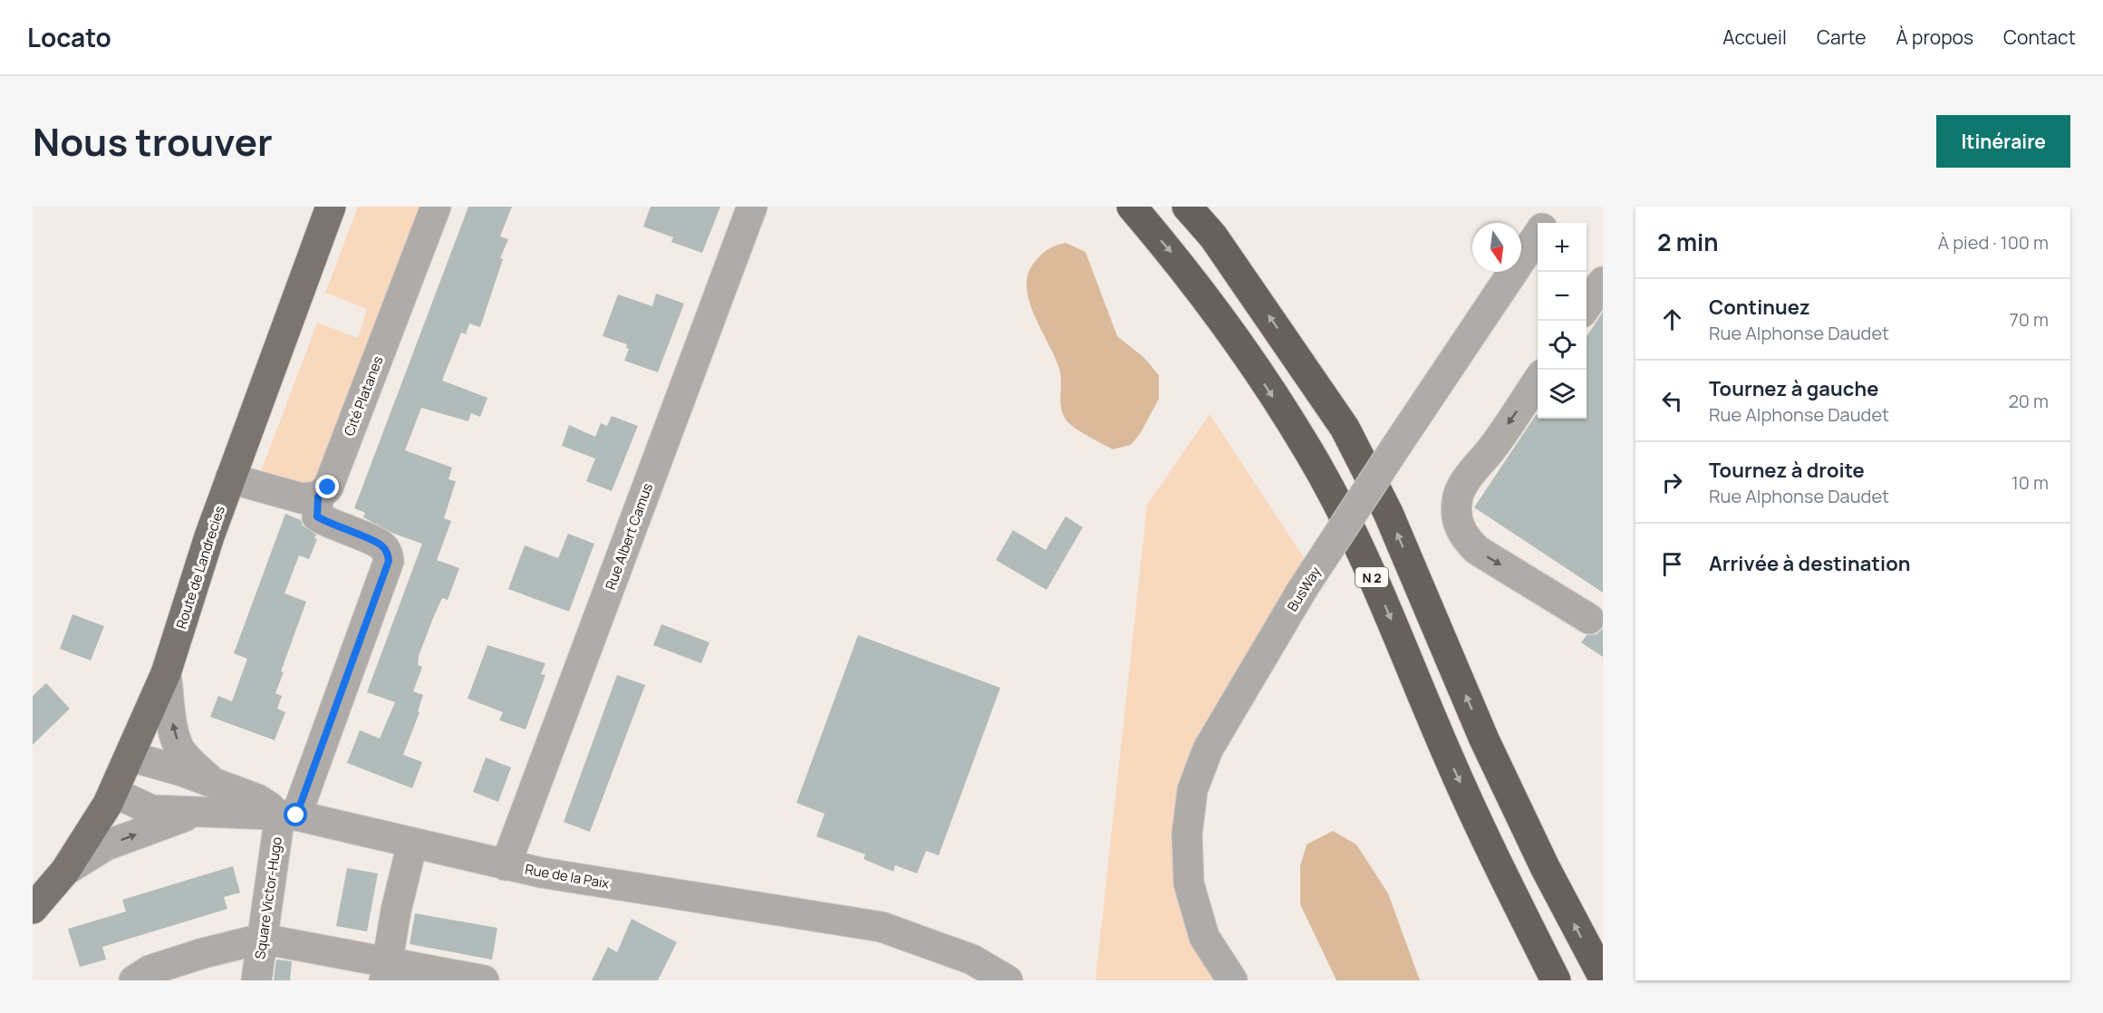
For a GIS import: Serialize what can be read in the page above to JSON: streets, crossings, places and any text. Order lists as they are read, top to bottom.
{
  "streets": {
    "highway": ["N 2"],
    "main road": ["Route de Landrecies"],
    "street": [
      "Cité Platanes",
      "Rue Albert Camus",
      "BusWay",
      "Rue de la Paix",
      "Square Victor-Hugo"
    ]
  },
  "crossings": [
    ["Cité Platanes", "Square Victor-Hugo"],
    ["Rue Albert Camus", "Rue de la Paix"],
    ["Route de Landrecies", "Rue de la Paix"],
    ["Rue de la Paix", "Square Victor-Hugo"]
  ],
  "north": "bottom",
  "page": {
    "header": "Locato",
    "nav": [
      "Accueil",
      "Carte",
      "À propos",
      "Contact"
    ],
    "title": "Nous trouver",
    "buttons": "Itinéraire",
    "heading": ["2 min", "À pied · 100 m"],
    "map_buttons": ["+", "−"],
    "list": [
      ["Continuez", "Rue Alphonse Daudet", "70 m"],
      ["Tournez à gauche", "Rue Alphonse Daudet", "20 m"],
      ["Tournez à droite", "Rue Alphonse Daudet", "10 m"],
      "Arrivée à destination"
    ]
  }
}
